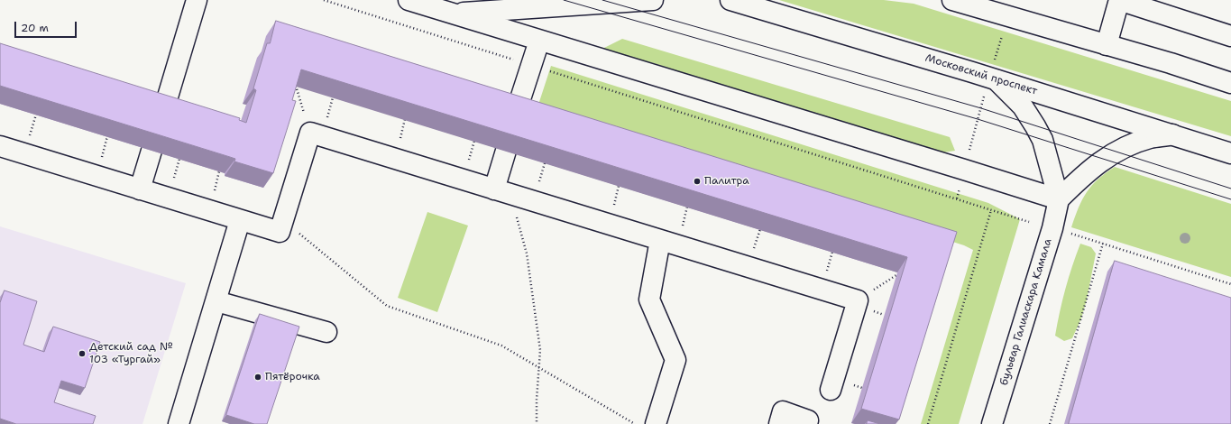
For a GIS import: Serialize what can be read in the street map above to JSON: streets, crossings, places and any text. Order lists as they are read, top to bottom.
{
  "streets": {
    "street": ["Московский проспект", "бульвар Галиаскара Камала"]
  },
  "crossings": [
    ["Московский проспект", "бульвар Галиаскара Камала"]
  ],
  "places": ["Палитра", "Детский сад № 103 «Тургай»", "Пятёрочка"],
  "scale_bar": "20 m"
}
